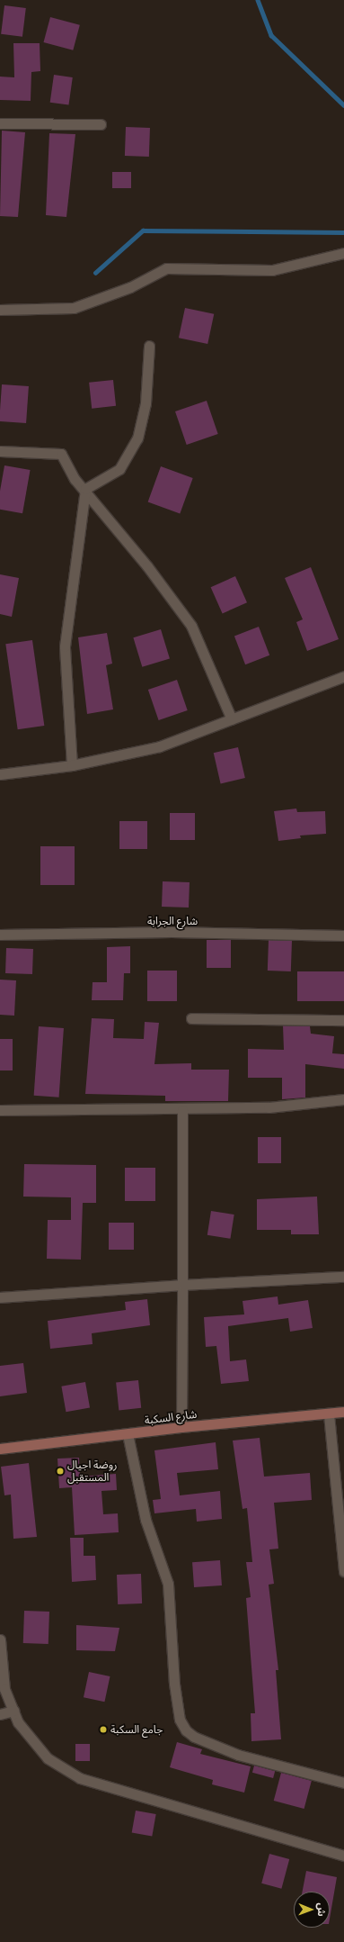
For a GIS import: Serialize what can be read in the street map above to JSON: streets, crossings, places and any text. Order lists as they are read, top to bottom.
{
  "streets": {
    "main road": ["شارع السكبة"],
    "street": ["شارع الجرابة"]
  },
  "places": ["روضة اجيال المستقبل", "جامع السكبة"],
  "north": "right"
}
